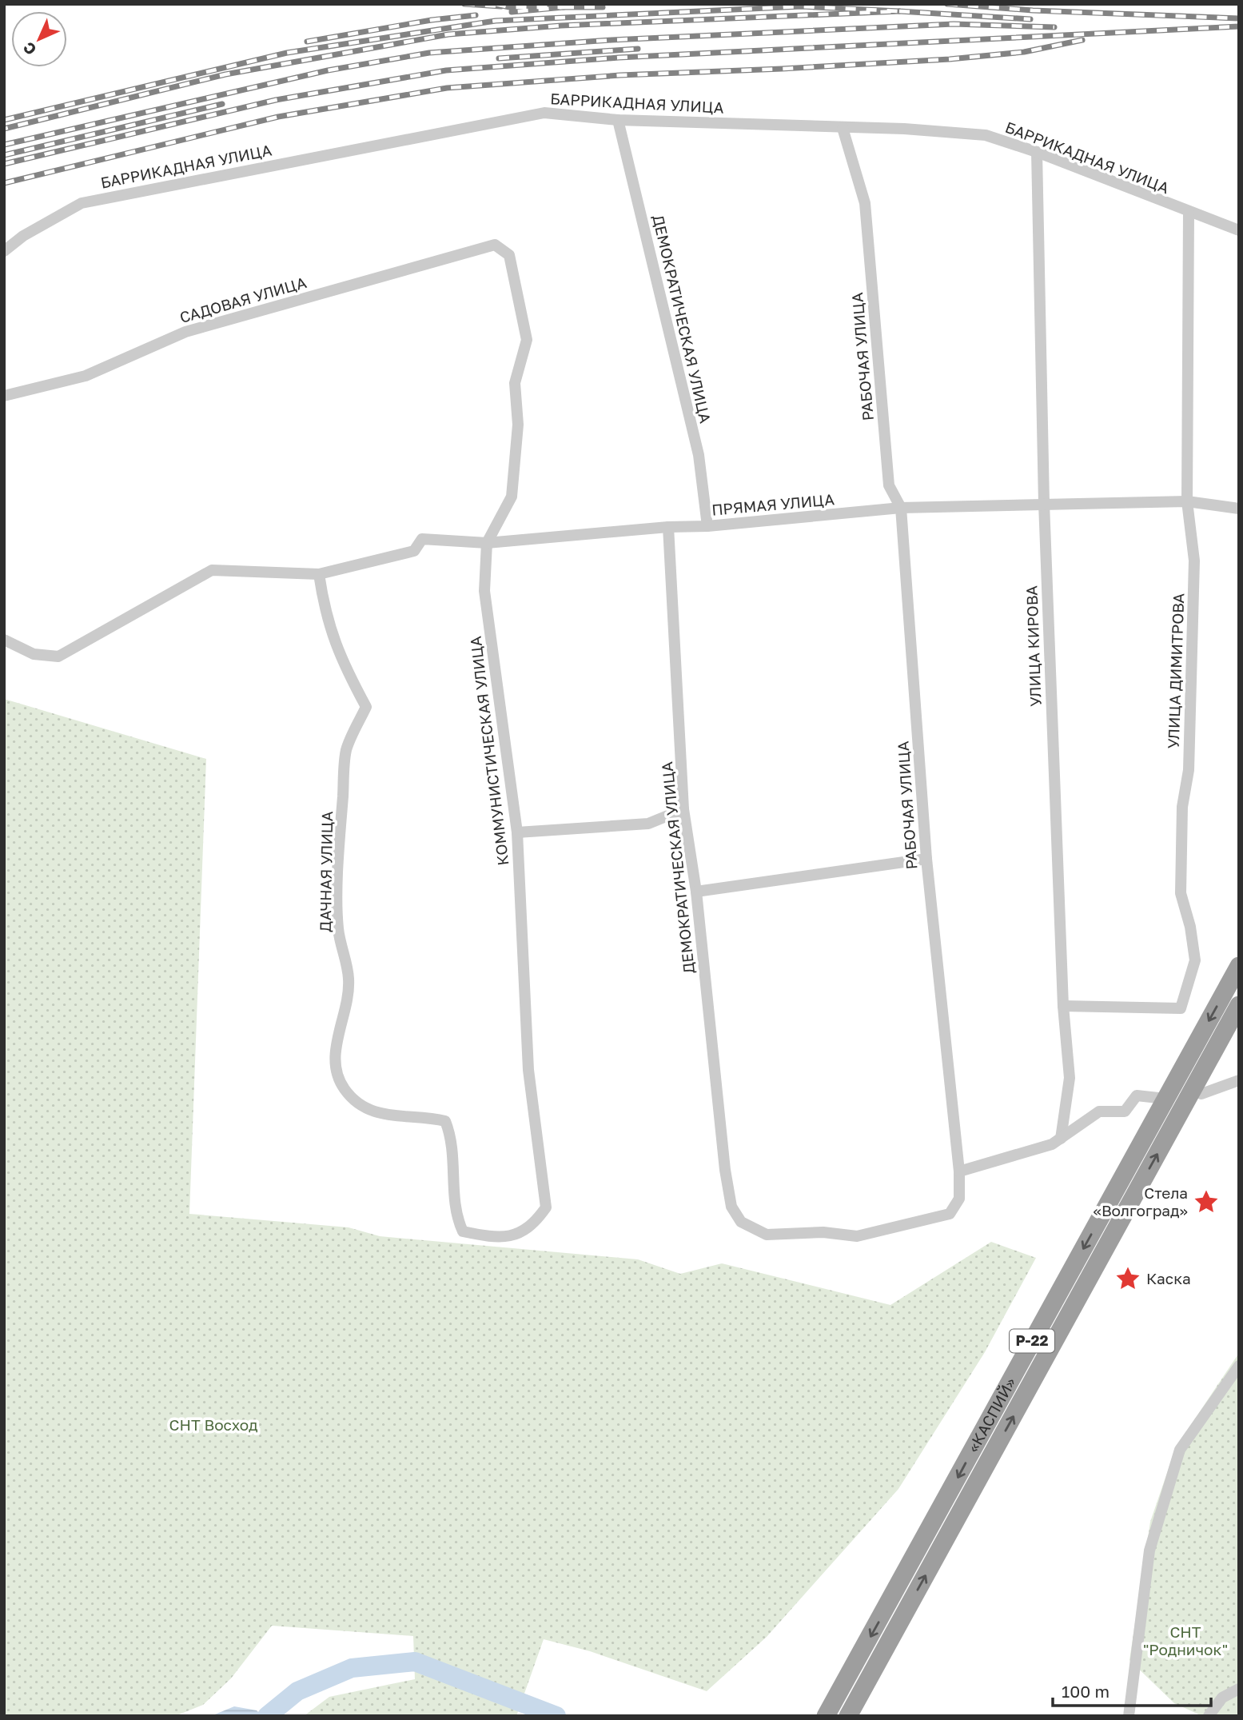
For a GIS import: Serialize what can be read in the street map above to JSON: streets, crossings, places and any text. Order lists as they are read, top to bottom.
{
  "streets": {
    "highway": ["Р-22", "«КАСПИЙ»"],
    "street": [
      "БАРРИКАДНАЯ УЛИЦА",
      "САДОВАЯ УЛИЦА",
      "ДЕМОКРАТИЧЕСКАЯ УЛИЦА",
      "РАБОЧАЯ УЛИЦА",
      "ПРЯМАЯ УЛИЦА",
      "УЛИЦА КИРОВА",
      "УЛИЦА ДИМИТРОВА",
      "КОММУНИСТИЧЕСКАЯ УЛИЦА",
      "ДАЧНАЯ УЛИЦА"
    ]
  },
  "crossings": [
    ["БАРРИКАДНАЯ УЛИЦА", "ДЕМОКРАТИЧЕСКАЯ УЛИЦА"],
    ["БАРРИКАДНАЯ УЛИЦА", "РАБОЧАЯ УЛИЦА"],
    ["БАРРИКАДНАЯ УЛИЦА", "УЛИЦА КИРОВА"],
    ["БАРРИКАДНАЯ УЛИЦА", "УЛИЦА ДИМИТРОВА"],
    ["САДОВАЯ УЛИЦА", "КОММУНИСТИЧЕСКАЯ УЛИЦА"],
    ["ДЕМОКРАТИЧЕСКАЯ УЛИЦА", "РАБОЧАЯ УЛИЦА"],
    ["ДЕМОКРАТИЧЕСКАЯ УЛИЦА", "ПРЯМАЯ УЛИЦА"],
    ["РАБОЧАЯ УЛИЦА", "ПРЯМАЯ УЛИЦА"],
    ["ПРЯМАЯ УЛИЦА", "УЛИЦА КИРОВА"],
    ["ПРЯМАЯ УЛИЦА", "УЛИЦА ДИМИТРОВА"],
    ["ПРЯМАЯ УЛИЦА", "КОММУНИСТИЧЕСКАЯ УЛИЦА"],
    ["ПРЯМАЯ УЛИЦА", "ДАЧНАЯ УЛИЦА"],
    ["УЛИЦА КИРОВА", "УЛИЦА ДИМИТРОВА"],
    ["КОММУНИСТИЧЕСКАЯ УЛИЦА", "ДАЧНАЯ УЛИЦА"]
  ],
  "parks": ["СНТ Восход", "СНТ \"Родничок\""],
  "places": {
    "place": ["Стела «Волгоград»", "Каска"]
  },
  "scale_bar": "100 m",
  "north": "bottom left"
}
